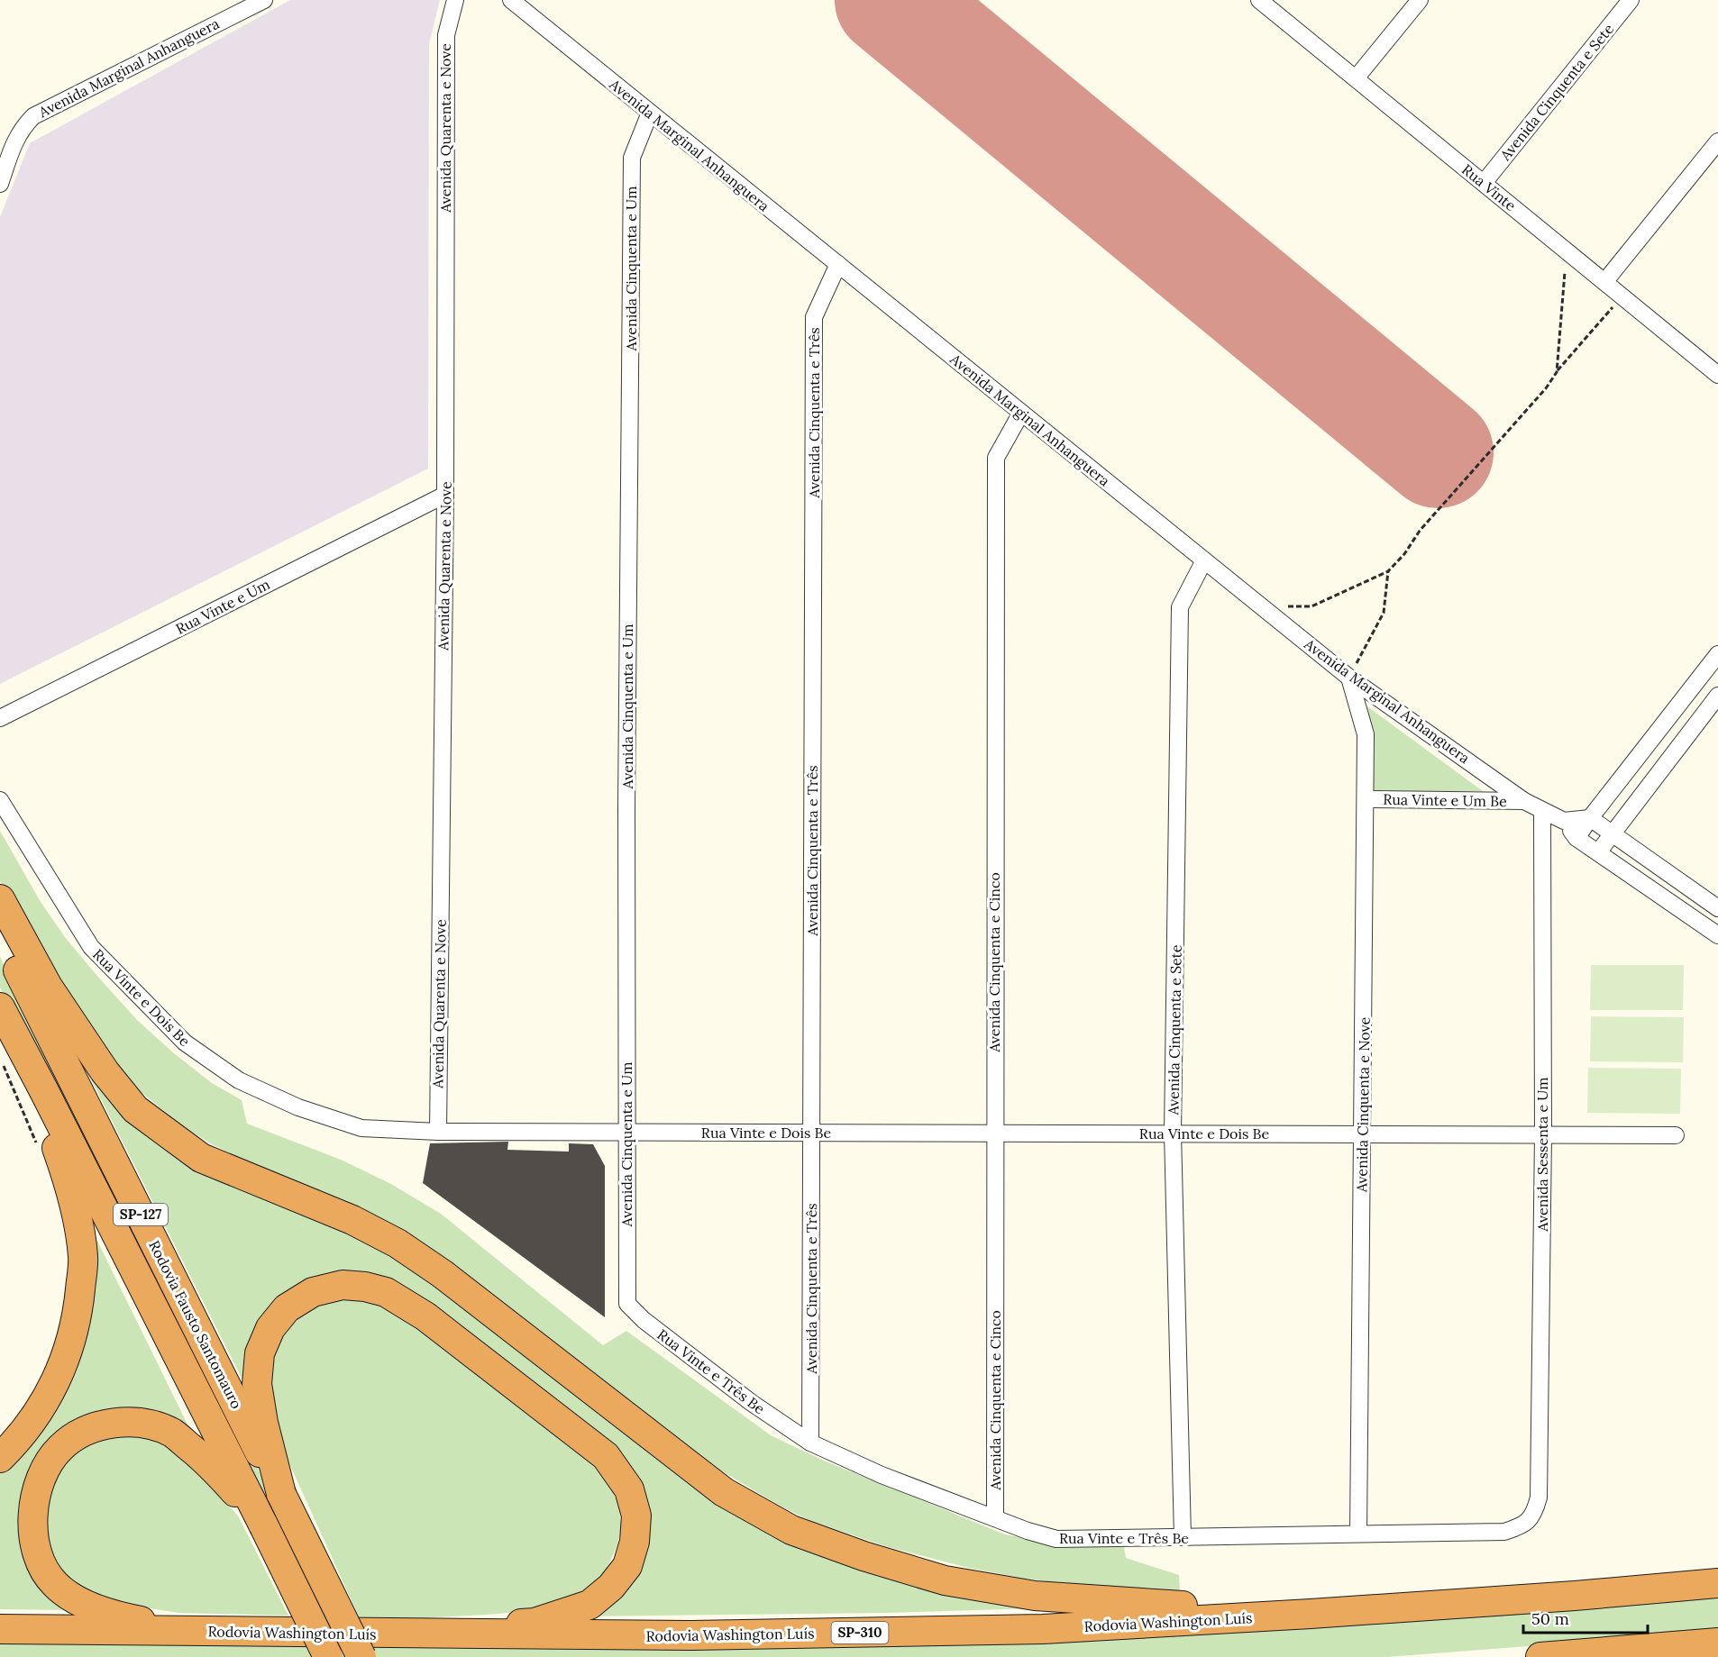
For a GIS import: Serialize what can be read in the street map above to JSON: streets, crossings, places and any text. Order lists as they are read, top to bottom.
{
  "streets": {
    "highway": [
      "SP-127",
      "Rodovia Fausto Santomauro",
      "Rodovia Washington Luís",
      "SP-310"
    ],
    "street": [
      "Avenida Marginal Anhanguera",
      "Avenida Cinquenta e Sete",
      "Avenida Quarenta e Nove",
      "Rua Vinte",
      "Avenida Cinquenta e Um",
      "Avenida Cinquenta e Três",
      "Rua Vinte e Um",
      "Rua Vinte e Um Be",
      "Avenida Cinquenta e Cinco",
      "Rua Vinte e Dois Be",
      "Avenida Cinquenta e Nove",
      "Avenida Sessenta e Um",
      "Rua Vinte e Três Be"
    ]
  },
  "crossings": [
    ["Avenida Marginal Anhanguera", "Avenida Cinquenta e Sete"],
    ["Avenida Marginal Anhanguera", "Avenida Cinquenta e Um"],
    ["Avenida Marginal Anhanguera", "Avenida Cinquenta e Três"],
    ["Avenida Marginal Anhanguera", "Rua Vinte e Um Be"],
    ["Avenida Marginal Anhanguera", "Avenida Cinquenta e Cinco"],
    ["Avenida Marginal Anhanguera", "Avenida Cinquenta e Nove"],
    ["Avenida Marginal Anhanguera", "Avenida Sessenta e Um"],
    ["Avenida Cinquenta e Sete", "Rua Vinte"],
    ["Avenida Cinquenta e Sete", "Rua Vinte e Dois Be"],
    ["Avenida Cinquenta e Sete", "Rua Vinte e Três Be"],
    ["Avenida Quarenta e Nove", "Rua Vinte e Um"],
    ["Avenida Quarenta e Nove", "Rua Vinte e Dois Be"],
    ["Avenida Cinquenta e Um", "Rua Vinte e Dois Be"],
    ["Avenida Cinquenta e Um", "Rua Vinte e Três Be"],
    ["Avenida Cinquenta e Três", "Rua Vinte e Dois Be"],
    ["Avenida Cinquenta e Três", "Rua Vinte e Três Be"],
    ["Rua Vinte e Um Be", "Avenida Cinquenta e Nove"],
    ["Avenida Cinquenta e Cinco", "Rua Vinte e Dois Be"],
    ["Avenida Cinquenta e Cinco", "Rua Vinte e Três Be"],
    ["Rua Vinte e Dois Be", "Avenida Cinquenta e Nove"],
    ["Rua Vinte e Dois Be", "Avenida Sessenta e Um"],
    ["Avenida Cinquenta e Nove", "Rua Vinte e Três Be"],
    ["Avenida Sessenta e Um", "Rua Vinte e Três Be"]
  ],
  "scale_bar": "50 m"
}
